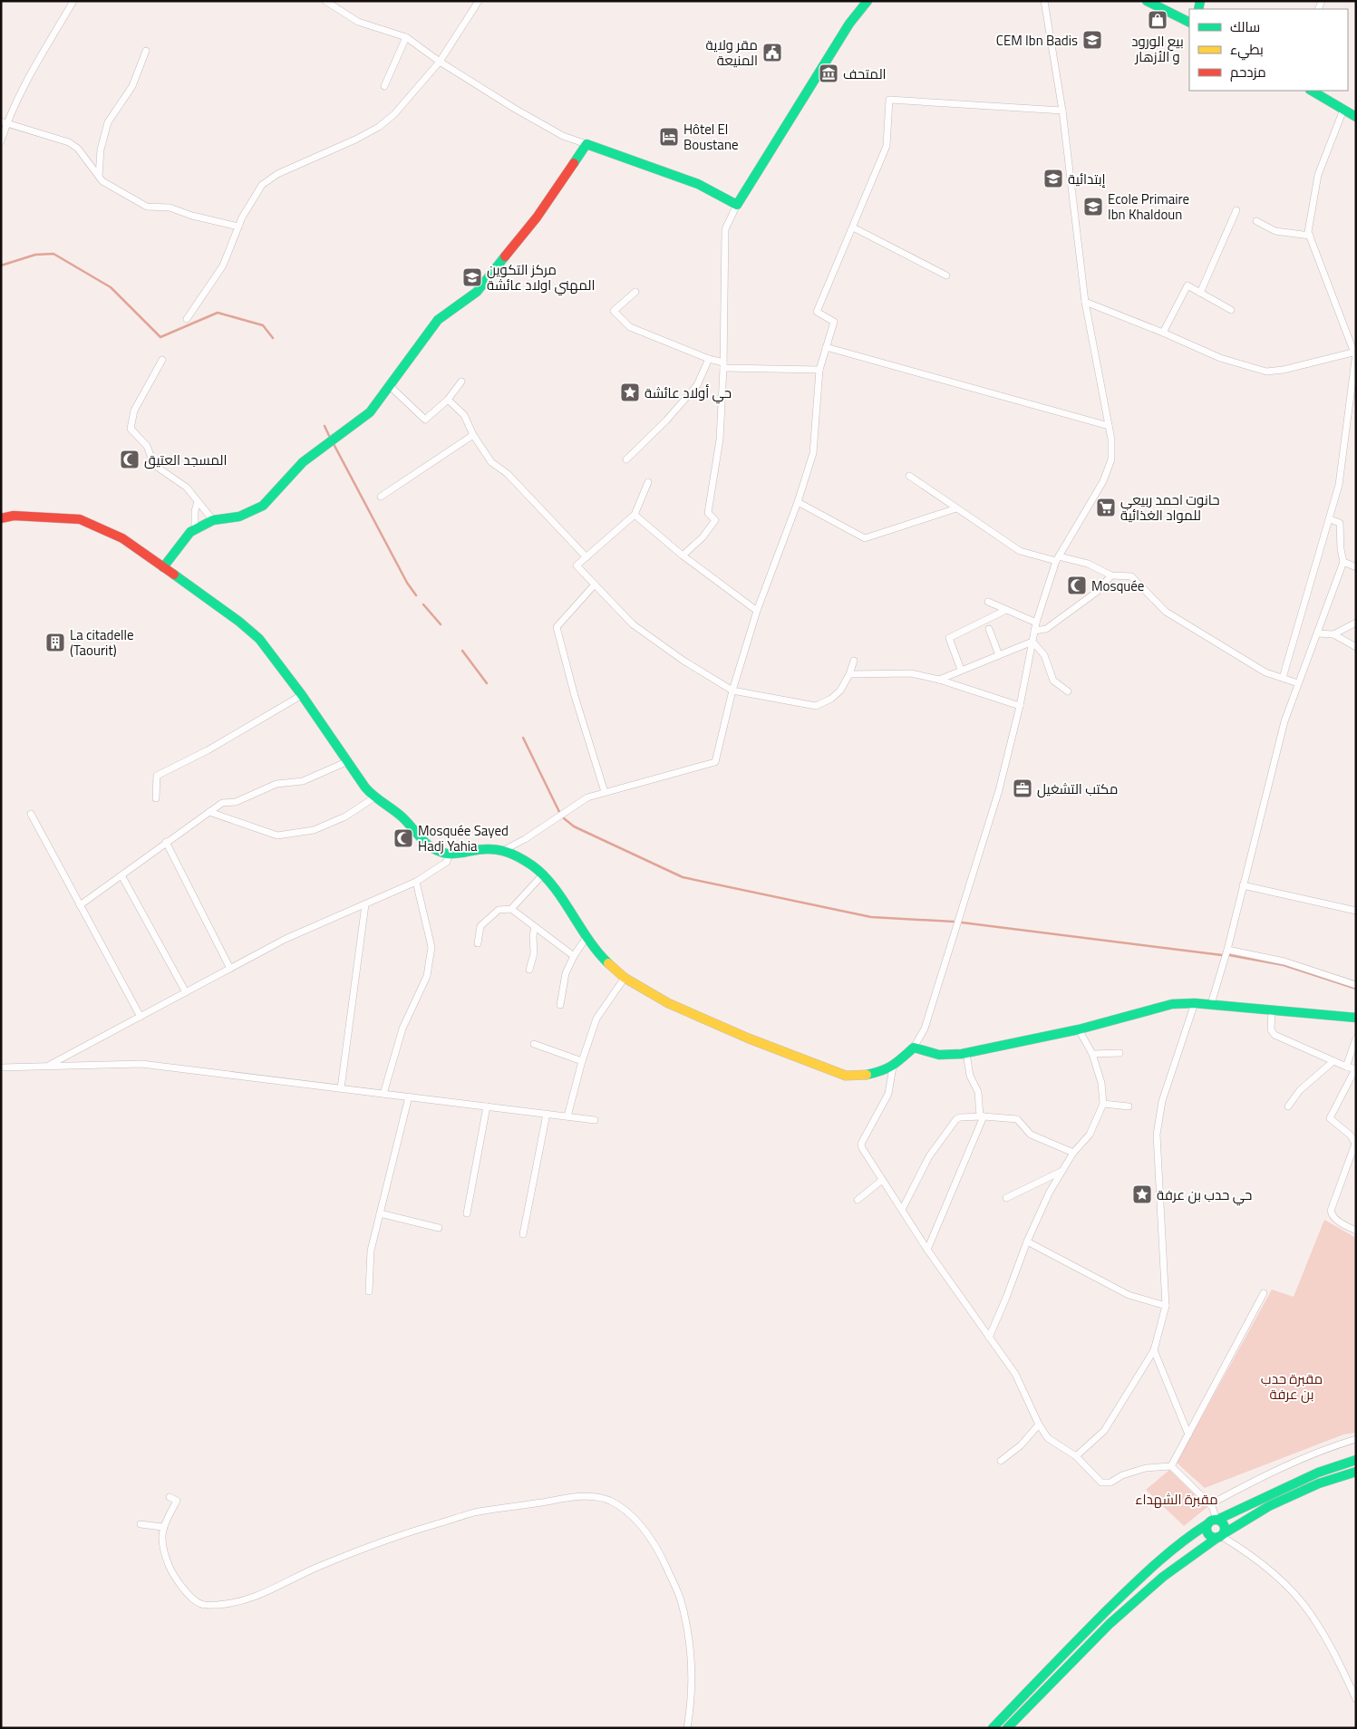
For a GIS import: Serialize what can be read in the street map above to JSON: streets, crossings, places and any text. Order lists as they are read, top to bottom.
{
  "parks": ["مقبرة حدب بن عرفة", "مقبرة الشهداء"],
  "places": {
    "shop": ["بيع الورود و الأزهار"],
    "school or university": [
      "CEM Ibn Badis",
      "إبتدائية",
      "Ecole Primaire Ibn Khaldoun",
      "مركز التكوين المهني اولاد عائشة"
    ],
    "public building": ["مقر ولاية المنيعة"],
    "museum": ["المتحف"],
    "hotel": ["Hôtel El Boustane"],
    "place": ["حي أولاد عائشة", "حي حدب بن عرفة"],
    "mosque": ["المسجد العتيق", "Mosquée", "Mosquée Sayed Hadj Yahia"],
    "supermarket": ["حانوت احمد ربيعي للمواد الغذائية"],
    "building": ["La citadelle (Taourit)"],
    "office": ["مكتب التشغيل"]
  },
  "legend": ["سالك", "بطيء", "مزدحم"]
}
